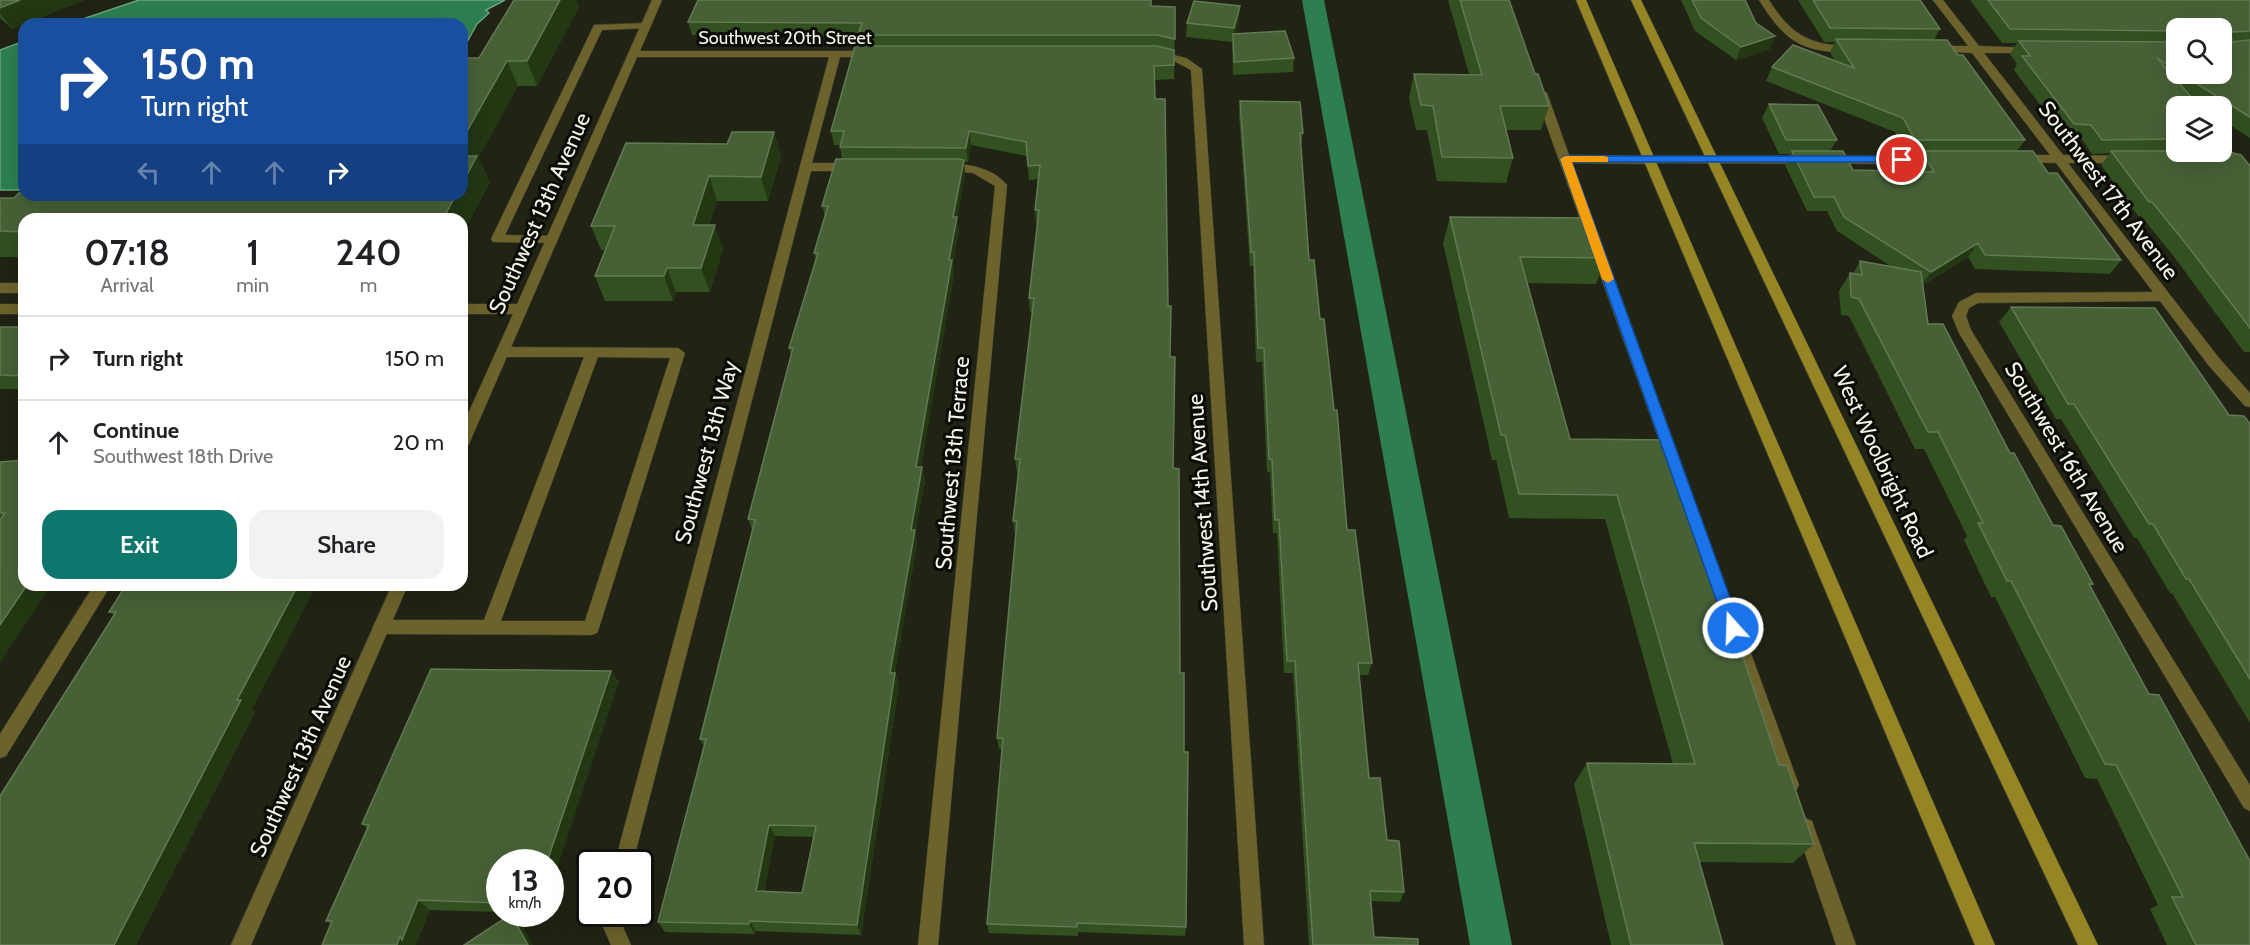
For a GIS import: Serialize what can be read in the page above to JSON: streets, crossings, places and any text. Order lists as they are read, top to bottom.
{
  "streets": {
    "main road": ["West Woolbright Road"],
    "street": [
      "Southwest 20th Street",
      "Southwest 17th Avenue",
      "Southwest 13th Avenue",
      "Southwest 13th Way",
      "Southwest 16th Avenue",
      "Southwest 13th Terrace",
      "Southwest 14th Avenue"
    ]
  },
  "crossings": [
    ["Southwest 20th Street", "Southwest 13th Avenue"],
    ["Southwest 20th Street", "Southwest 13th Way"],
    ["Southwest 17th Avenue", "Southwest 16th Avenue"]
  ],
  "page": {
    "turn": ["150 m", "Turn right"],
    "eta": [
      "07:18",
      "Arrival",
      "1",
      "min",
      "240",
      "m"
    ],
    "list": [
      {
        "name": "Turn right",
        "value": "150 m"
      },
      {
        "name": "Continue",
        "note": "Southwest 18th Drive",
        "value": "20 m"
      }
    ],
    "buttons": ["Exit", "Share"],
    "speed": "13 km/h",
    "limit": "20"
  }
}
